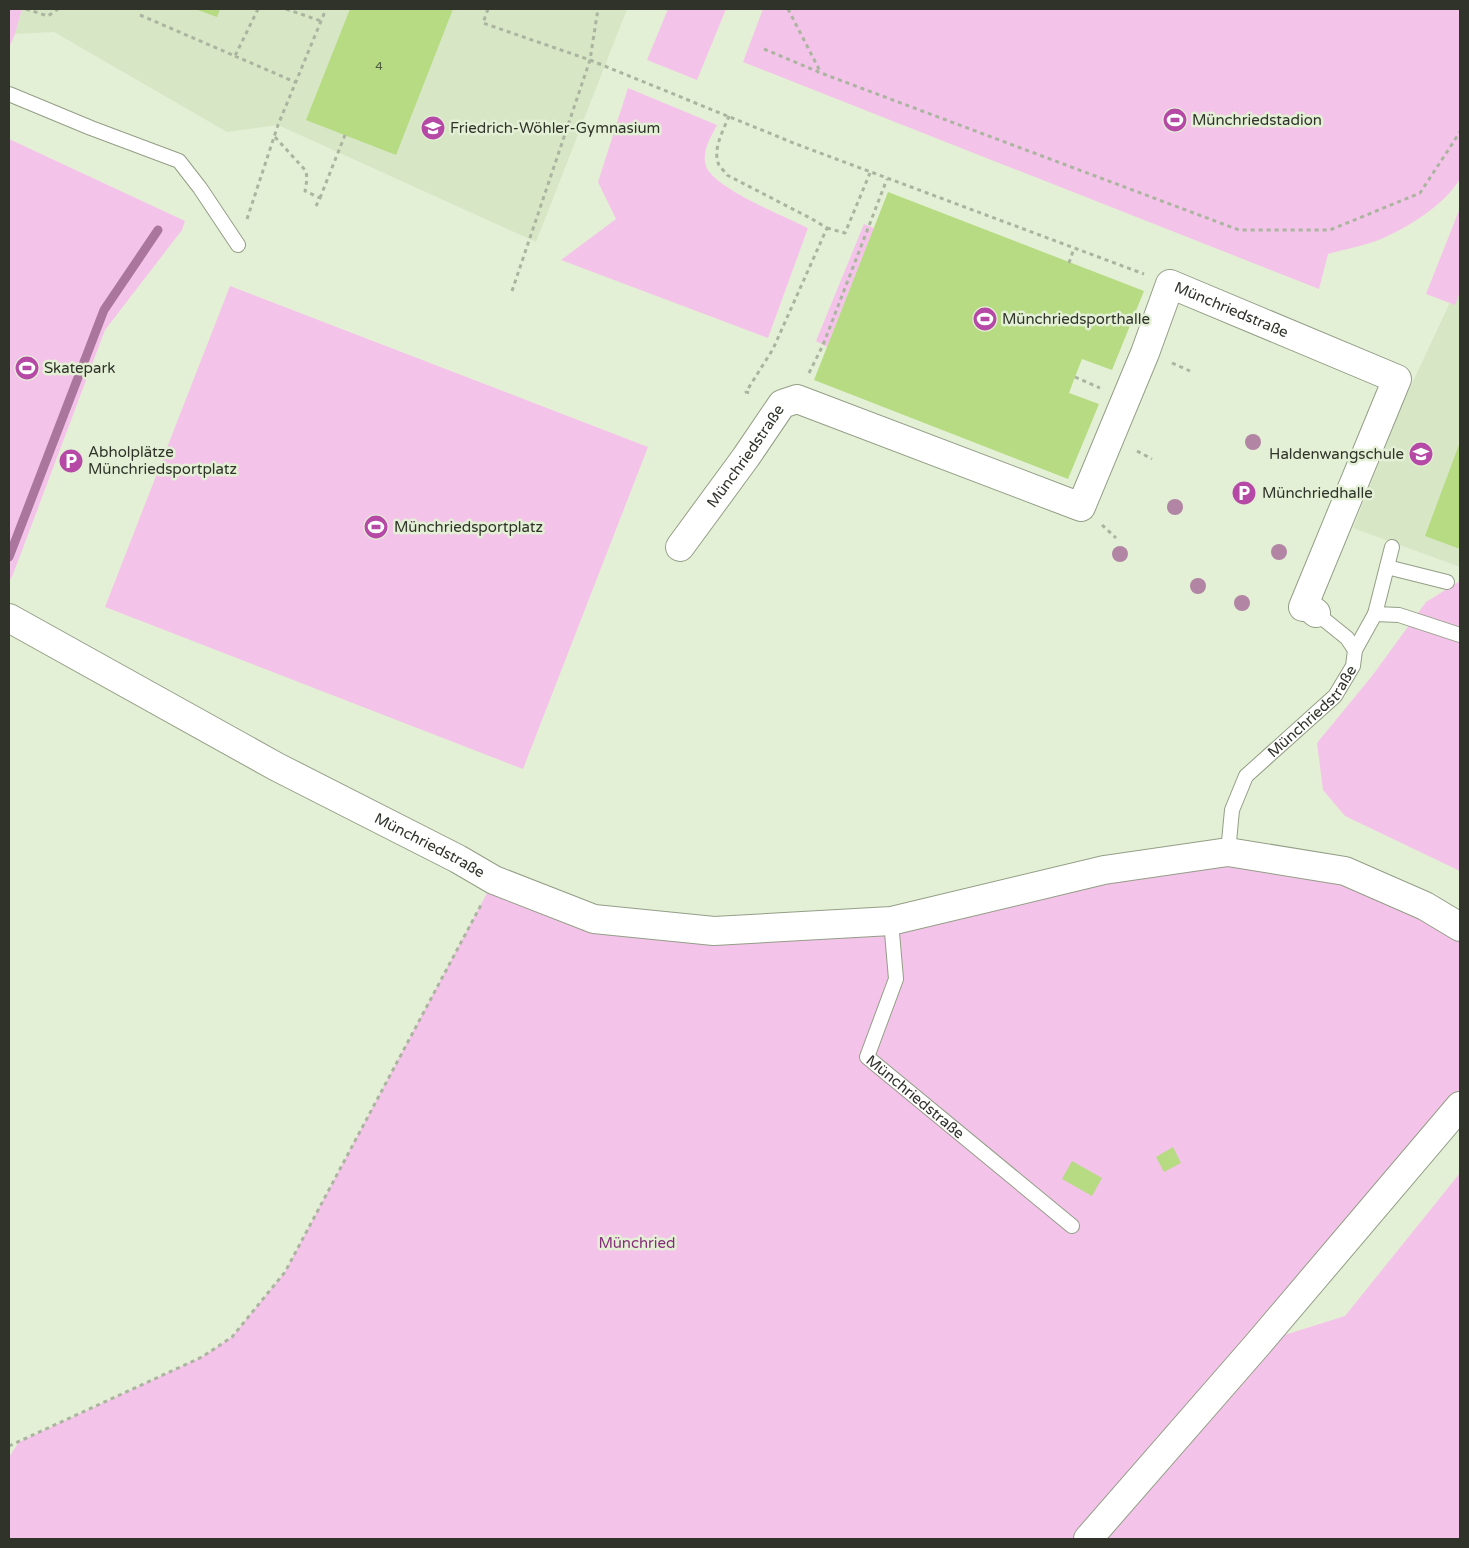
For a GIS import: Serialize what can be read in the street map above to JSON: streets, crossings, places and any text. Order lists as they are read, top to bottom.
{
  "streets": {
    "street": ["Münchriedstraße"]
  },
  "parks": ["Münchried"],
  "places": {
    "sports": [
      "Münchriedstadion",
      "Münchriedsporthalle",
      "Skatepark",
      "Münchriedsportplatz"
    ],
    "school or university": ["Friedrich-Wöhler-Gymnasium", "Haldenwangschule"],
    "parking": ["Abholplätze Münchriedsportplatz", "Münchriedhalle"]
  },
  "house_numbers": ["4"]
}
